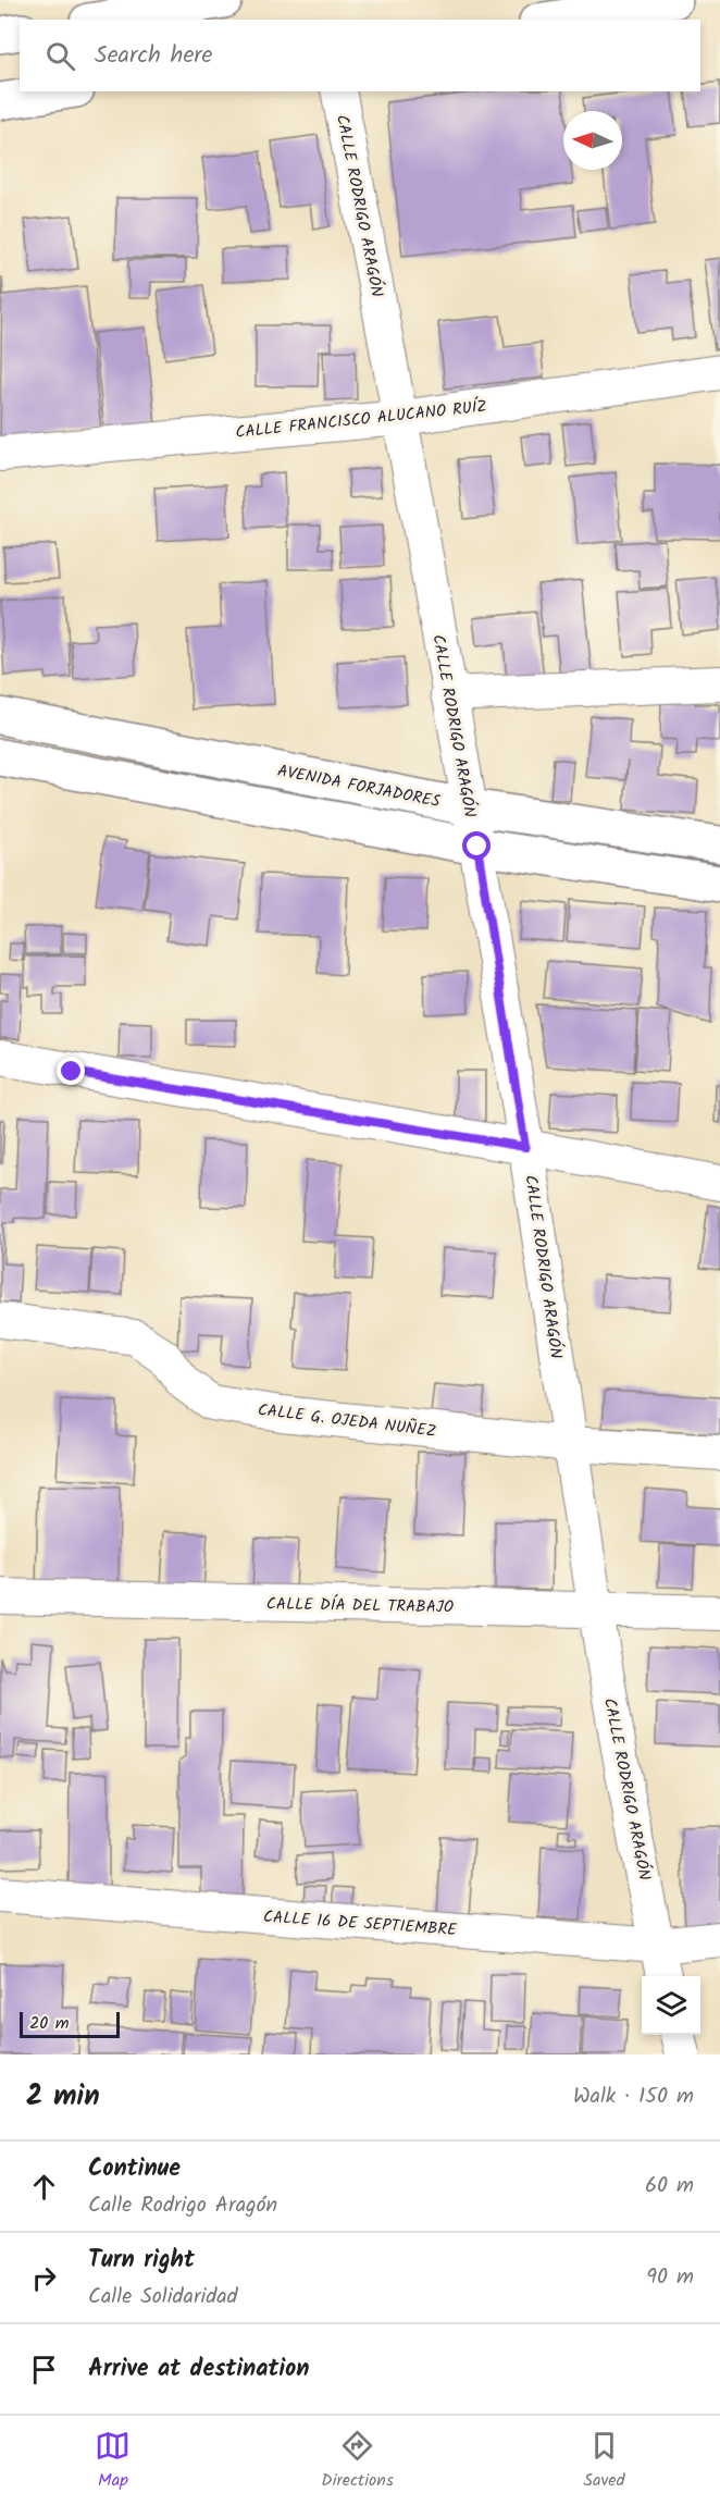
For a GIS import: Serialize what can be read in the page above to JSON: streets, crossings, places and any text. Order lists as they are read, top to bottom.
{
  "streets": {
    "main road": ["AVENIDA FORJADORES"],
    "street": [
      "CALLE RODRIGO ARAGÓN",
      "CALLE FRANCISCO ALUCANO RUÍZ",
      "CALLE G. OJEDA NUÑEZ",
      "CALLE DÍA DEL TRABAJO",
      "CALLE 16 DE SEPTIEMBRE"
    ]
  },
  "crossings": [
    ["CALLE RODRIGO ARAGÓN", "CALLE FRANCISCO ALUCANO RUÍZ"],
    ["CALLE RODRIGO ARAGÓN", "AVENIDA FORJADORES"],
    ["CALLE RODRIGO ARAGÓN", "CALLE G. OJEDA NUÑEZ"],
    ["CALLE RODRIGO ARAGÓN", "CALLE DÍA DEL TRABAJO"],
    ["CALLE RODRIGO ARAGÓN", "CALLE 16 DE SEPTIEMBRE"]
  ],
  "scale_bar": "20 m",
  "north": "left",
  "page": {
    "search": "Search here",
    "scale": "20 m",
    "heading": ["2 min", "Walk · 150 m"],
    "list": [
      ["Continue", "Calle Rodrigo Aragón", "60 m"],
      ["Turn right", "Calle Solidaridad", "90 m"],
      "Arrive at destination"
    ],
    "nav": ["Map", "Directions", "Saved"]
  }
}
